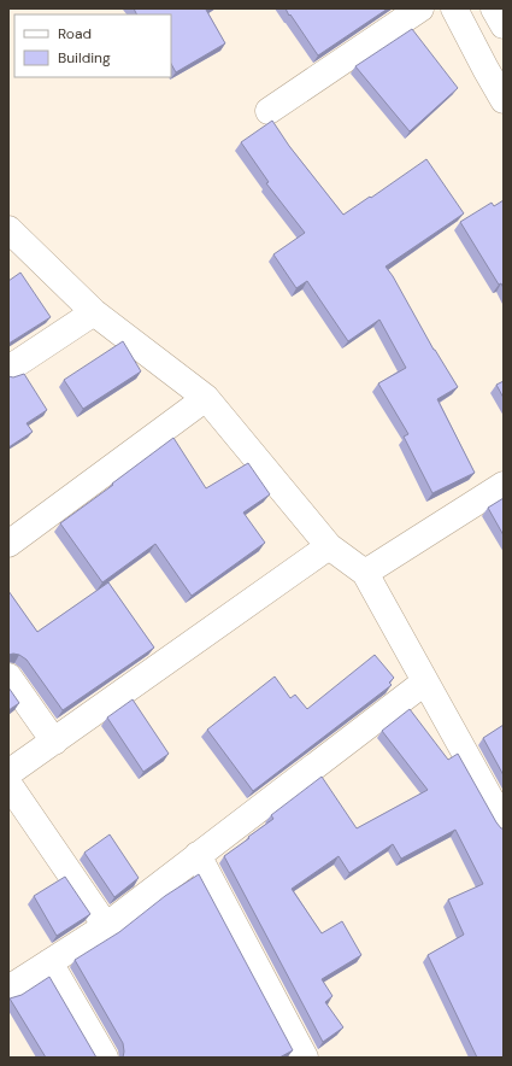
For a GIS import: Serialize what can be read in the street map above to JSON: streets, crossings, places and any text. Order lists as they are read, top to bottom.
{
  "legend": ["Road", "Building"]
}
